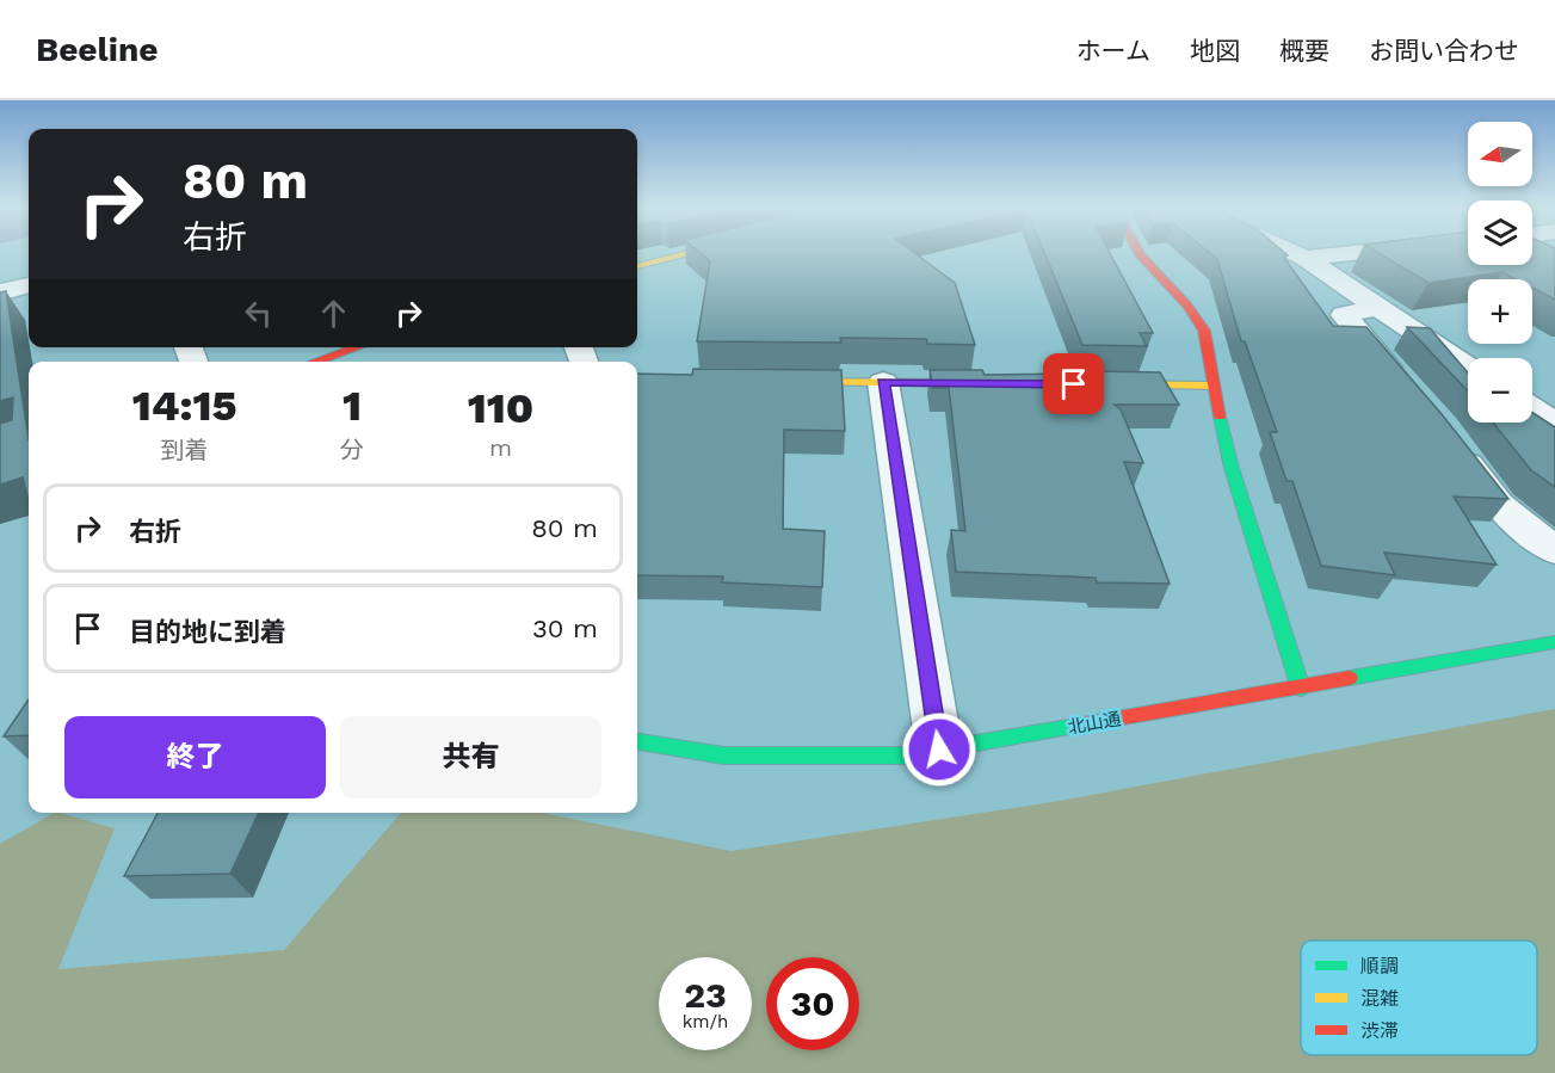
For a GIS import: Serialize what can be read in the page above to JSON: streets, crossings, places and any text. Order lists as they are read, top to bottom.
{
  "streets": {
    "street": ["北山通"]
  },
  "legend": ["順調", "混雑", "渋滞"],
  "north": "left",
  "page": {
    "header": "Beeline",
    "nav": [
      "ホーム",
      "地図",
      "概要",
      "お問い合わせ"
    ],
    "map_buttons": ["+", "−"],
    "turn": ["80 m", "右折"],
    "eta": [
      "14:15",
      "到着",
      "1",
      "分",
      "110",
      "m"
    ],
    "list": [
      {
        "name": "右折",
        "value": "80 m"
      },
      {
        "name": "目的地に到着",
        "value": "30 m"
      }
    ],
    "buttons": ["終了", "共有"],
    "speed": "23 km/h",
    "limit": "30"
  }
}
